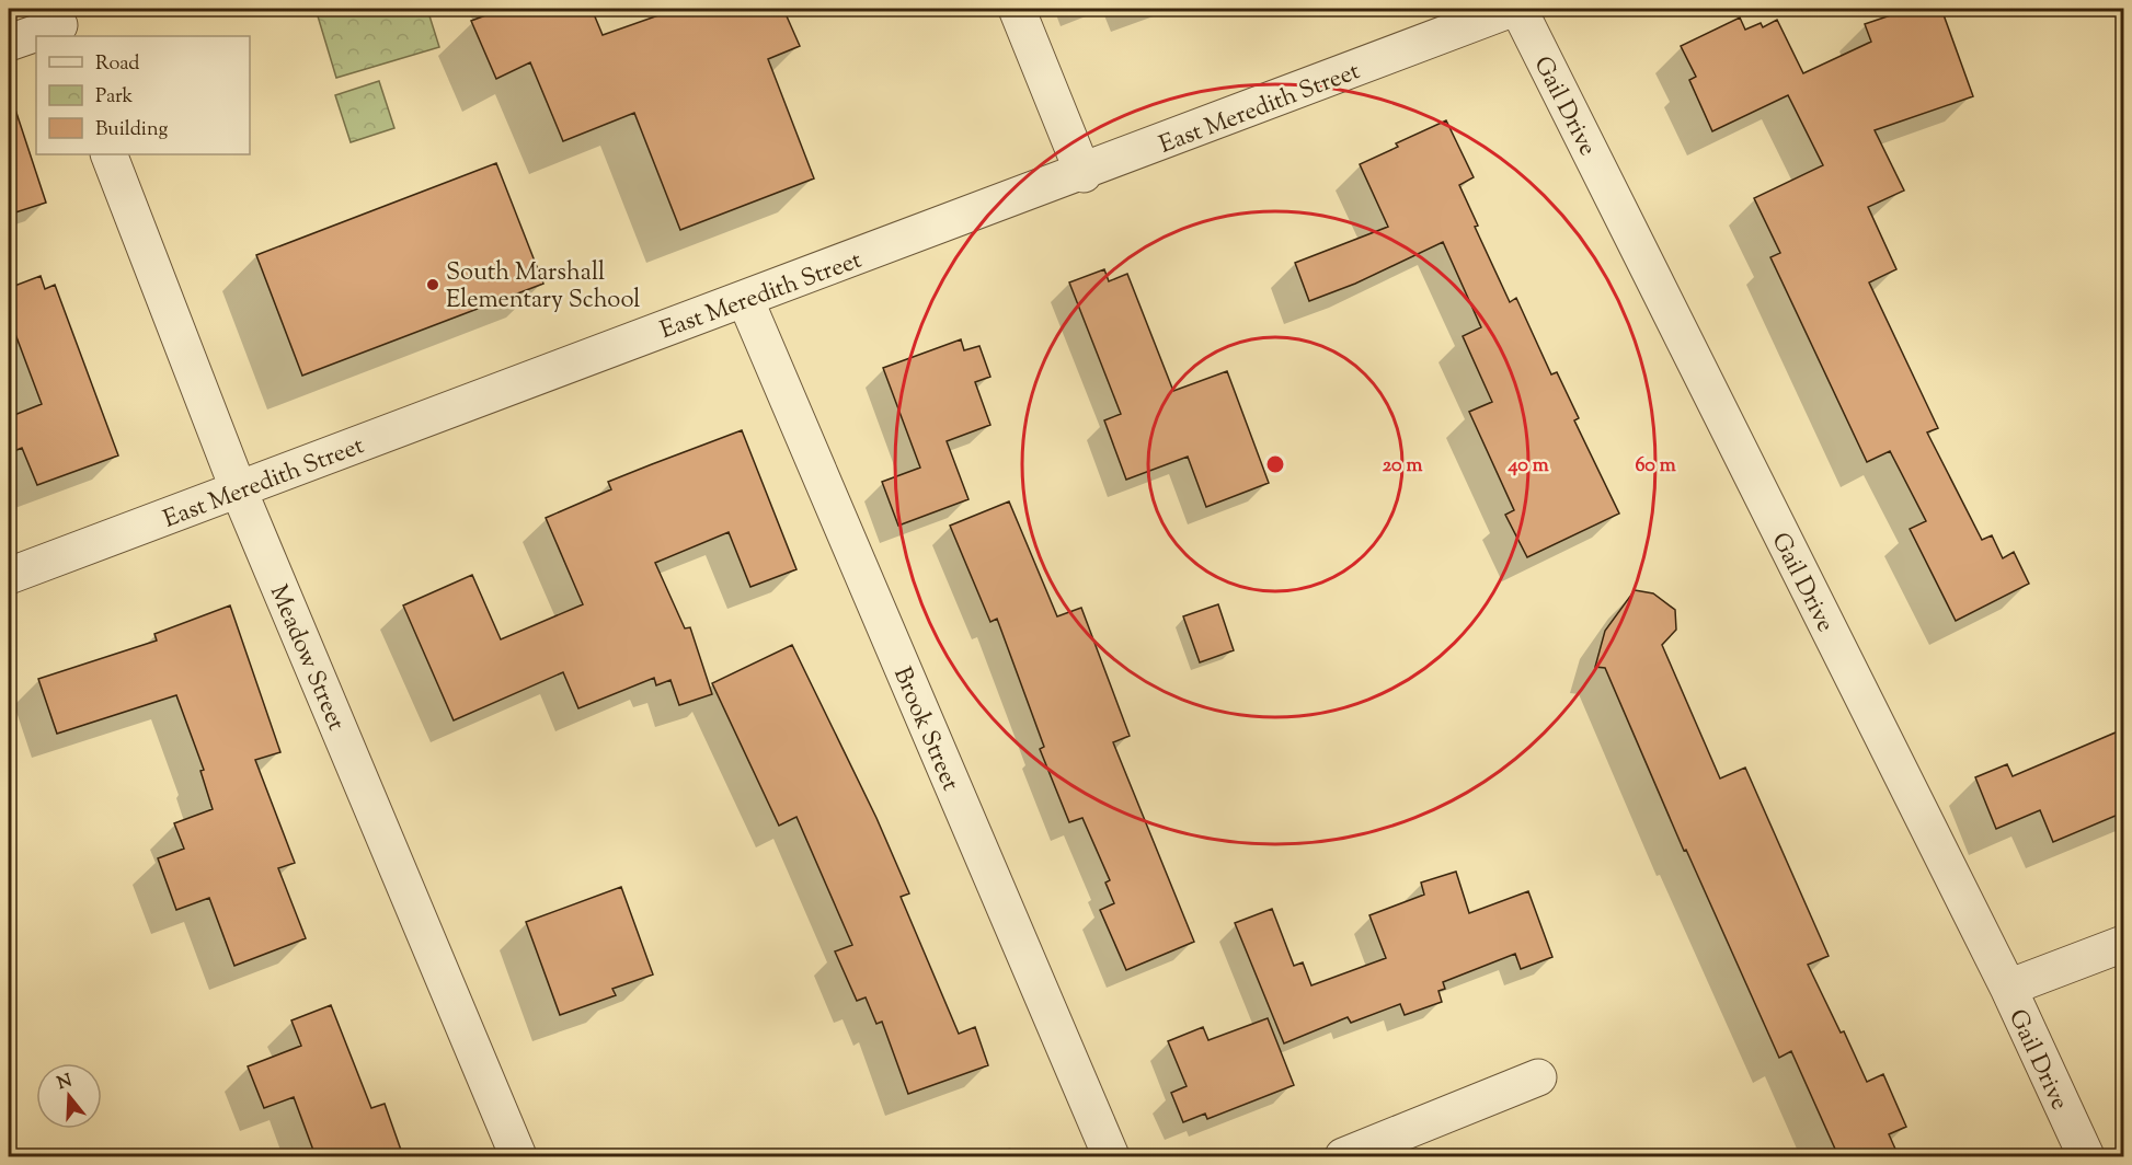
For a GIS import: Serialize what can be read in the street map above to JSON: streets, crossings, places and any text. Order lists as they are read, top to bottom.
{
  "streets": {
    "street": [
      "Gail Drive",
      "East Meredith Street",
      "Meadow Street",
      "Brook Street"
    ]
  },
  "crossings": [
    ["East Meredith Street", "Meadow Street"],
    ["East Meredith Street", "Brook Street"]
  ],
  "places": ["South Marshall Elementary School"],
  "legend": ["Road", "Park", "Building"],
  "north": "top",
  "rings": ["20 m", "40 m", "60 m"]
}
